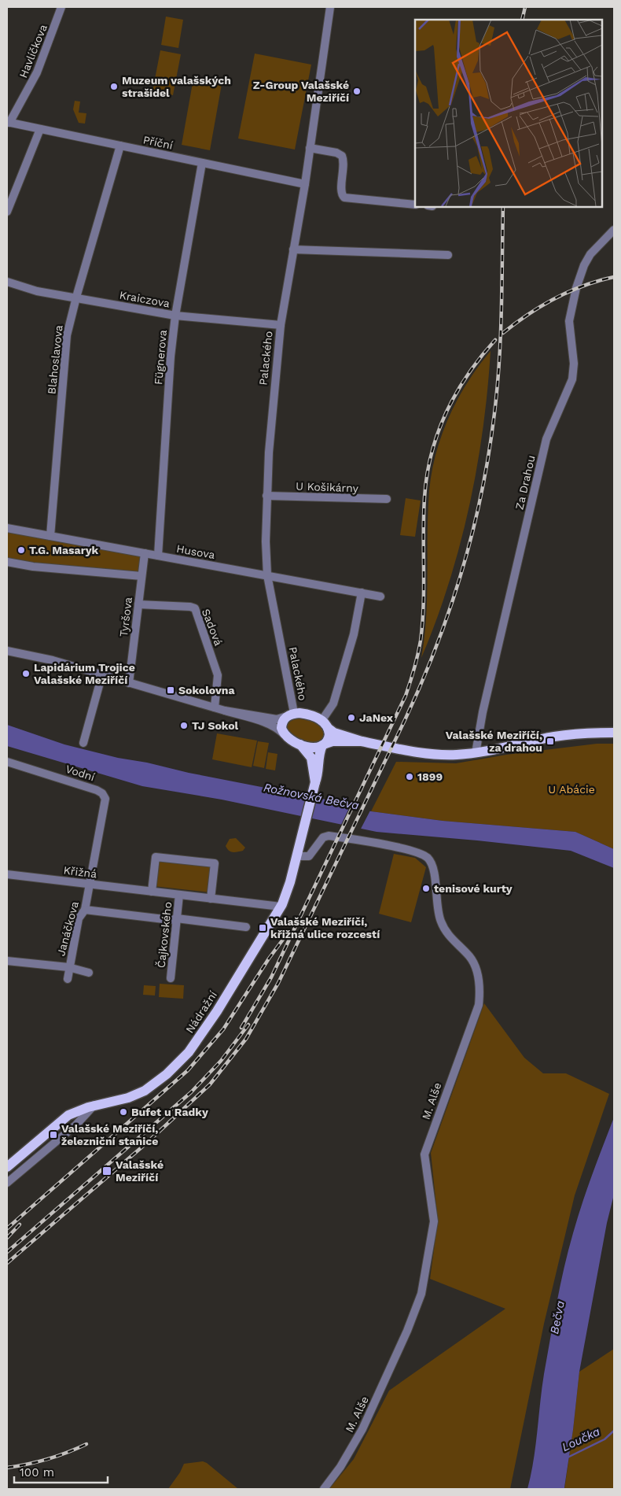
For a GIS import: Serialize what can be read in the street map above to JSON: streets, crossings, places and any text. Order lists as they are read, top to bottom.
{
  "streets": {
    "main road": ["Nádražní"],
    "street": [
      "Havlíčkova",
      "Příční",
      "Kraiczova",
      "Fügnerova",
      "Palackého",
      "Blahoslavova",
      "Za Drahou",
      "U Košikárny",
      "Husova",
      "Tyršova",
      "Sadová",
      "Vodní",
      "Křižná",
      "Janáčkova",
      "Čajkovského",
      "M. Alše"
    ]
  },
  "crossings": [
    ["Havlíčkova", "Příční"],
    ["Příční", "Fügnerova"],
    ["Příční", "Palackého"],
    ["Příční", "Blahoslavova"],
    ["Kraiczova", "Fügnerova"],
    ["Kraiczova", "Palackého"],
    ["Kraiczova", "Blahoslavova"],
    ["Fügnerova", "Husova"],
    ["Palackého", "U Košikárny"],
    ["Palackého", "Husova"],
    ["Palackého", "Nádražní"],
    ["Blahoslavova", "Husova"],
    ["Husova", "Tyršova"],
    ["Tyršova", "Sadová"],
    ["Vodní", "Křižná"],
    ["Vodní", "Janáčkova"],
    ["Křižná", "Janáčkova"],
    ["Křižná", "Čajkovského"],
    ["Křižná", "Nádražní"],
    ["Nádražní", "M. Alše"]
  ],
  "water": ["Rožnovská Bečva", "Bečva", "Loučka"],
  "parks": ["U Abácie"],
  "places": {
    "other": [
      "Muzeum valašských strašidel",
      "Z-Group Valašské Meziříčí",
      "T.G. Masaryk",
      "Lapidárium Trojice Valašské Meziříčí",
      "JaNex",
      "TJ Sokol",
      "1899",
      "tenisové kurty",
      "Bufet u Radky"
    ],
    "transit": [
      "Sokolovna",
      "Valašské Meziříčí, za drahou",
      "Valašské Meziříčí, křižná ulice rozcestí",
      "Valašské Meziříčí, železniční stanice",
      "Valašské Meziříčí"
    ]
  },
  "scale_bar": "100 m"
}
